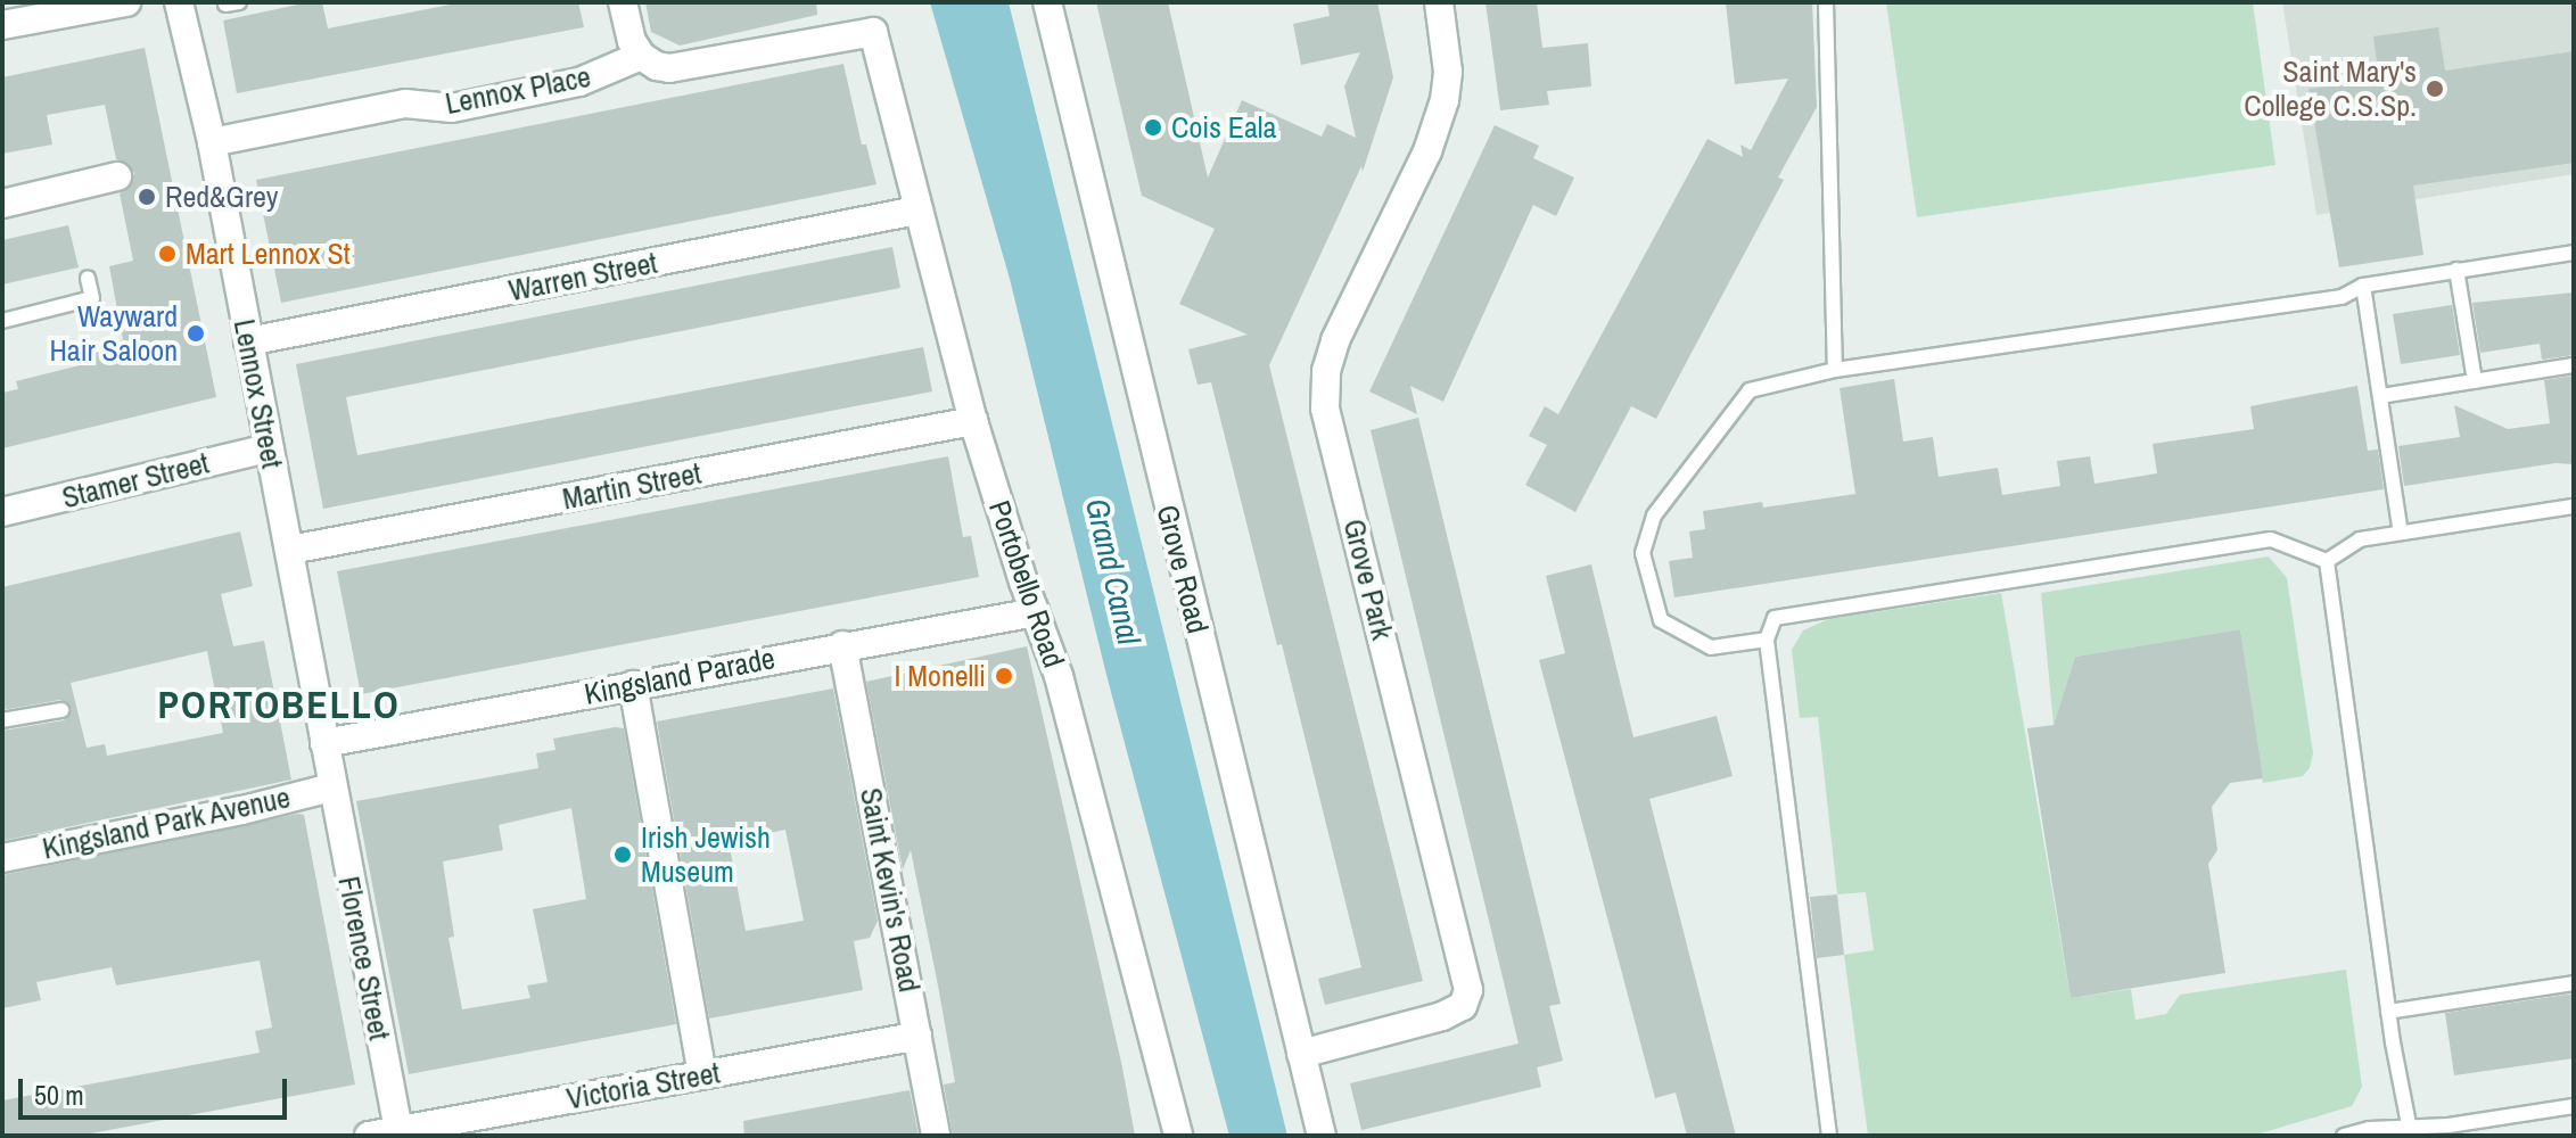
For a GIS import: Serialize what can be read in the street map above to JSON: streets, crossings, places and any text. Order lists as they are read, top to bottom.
{
  "streets": {
    "street": [
      "Lennox Place",
      "Warren Street",
      "Lennox Street",
      "Stamer Street",
      "Martin Street",
      "Grove Road",
      "Grove Park",
      "Portobello Road",
      "Kingsland Parade",
      "Kingsland Park Avenue",
      "Saint Kevin's Road",
      "Florence Street",
      "Victoria Street"
    ]
  },
  "crossings": [
    ["Lennox Place", "Lennox Street"],
    ["Lennox Place", "Portobello Road"],
    ["Warren Street", "Lennox Street"],
    ["Warren Street", "Portobello Road"],
    ["Lennox Street", "Stamer Street"],
    ["Lennox Street", "Martin Street"],
    ["Lennox Street", "Kingsland Parade"],
    ["Lennox Street", "Kingsland Park Avenue"],
    ["Lennox Street", "Florence Street"],
    ["Martin Street", "Portobello Road"],
    ["Grove Road", "Grove Park"],
    ["Portobello Road", "Kingsland Parade"],
    ["Kingsland Parade", "Saint Kevin's Road"],
    ["Kingsland Park Avenue", "Florence Street"],
    ["Saint Kevin's Road", "Victoria Street"],
    ["Florence Street", "Victoria Street"]
  ],
  "districts": ["PORTOBELLO"],
  "water": ["Grand Canal"],
  "places": [
    "Saint Mary's College C.S.Sp.",
    "Cois Eala",
    "Red&Grey",
    "Mart Lennox St",
    "Wayward Hair Saloon",
    "I Monelli",
    "Irish Jewish Museum"
  ],
  "scale_bar": "50 m"
}
